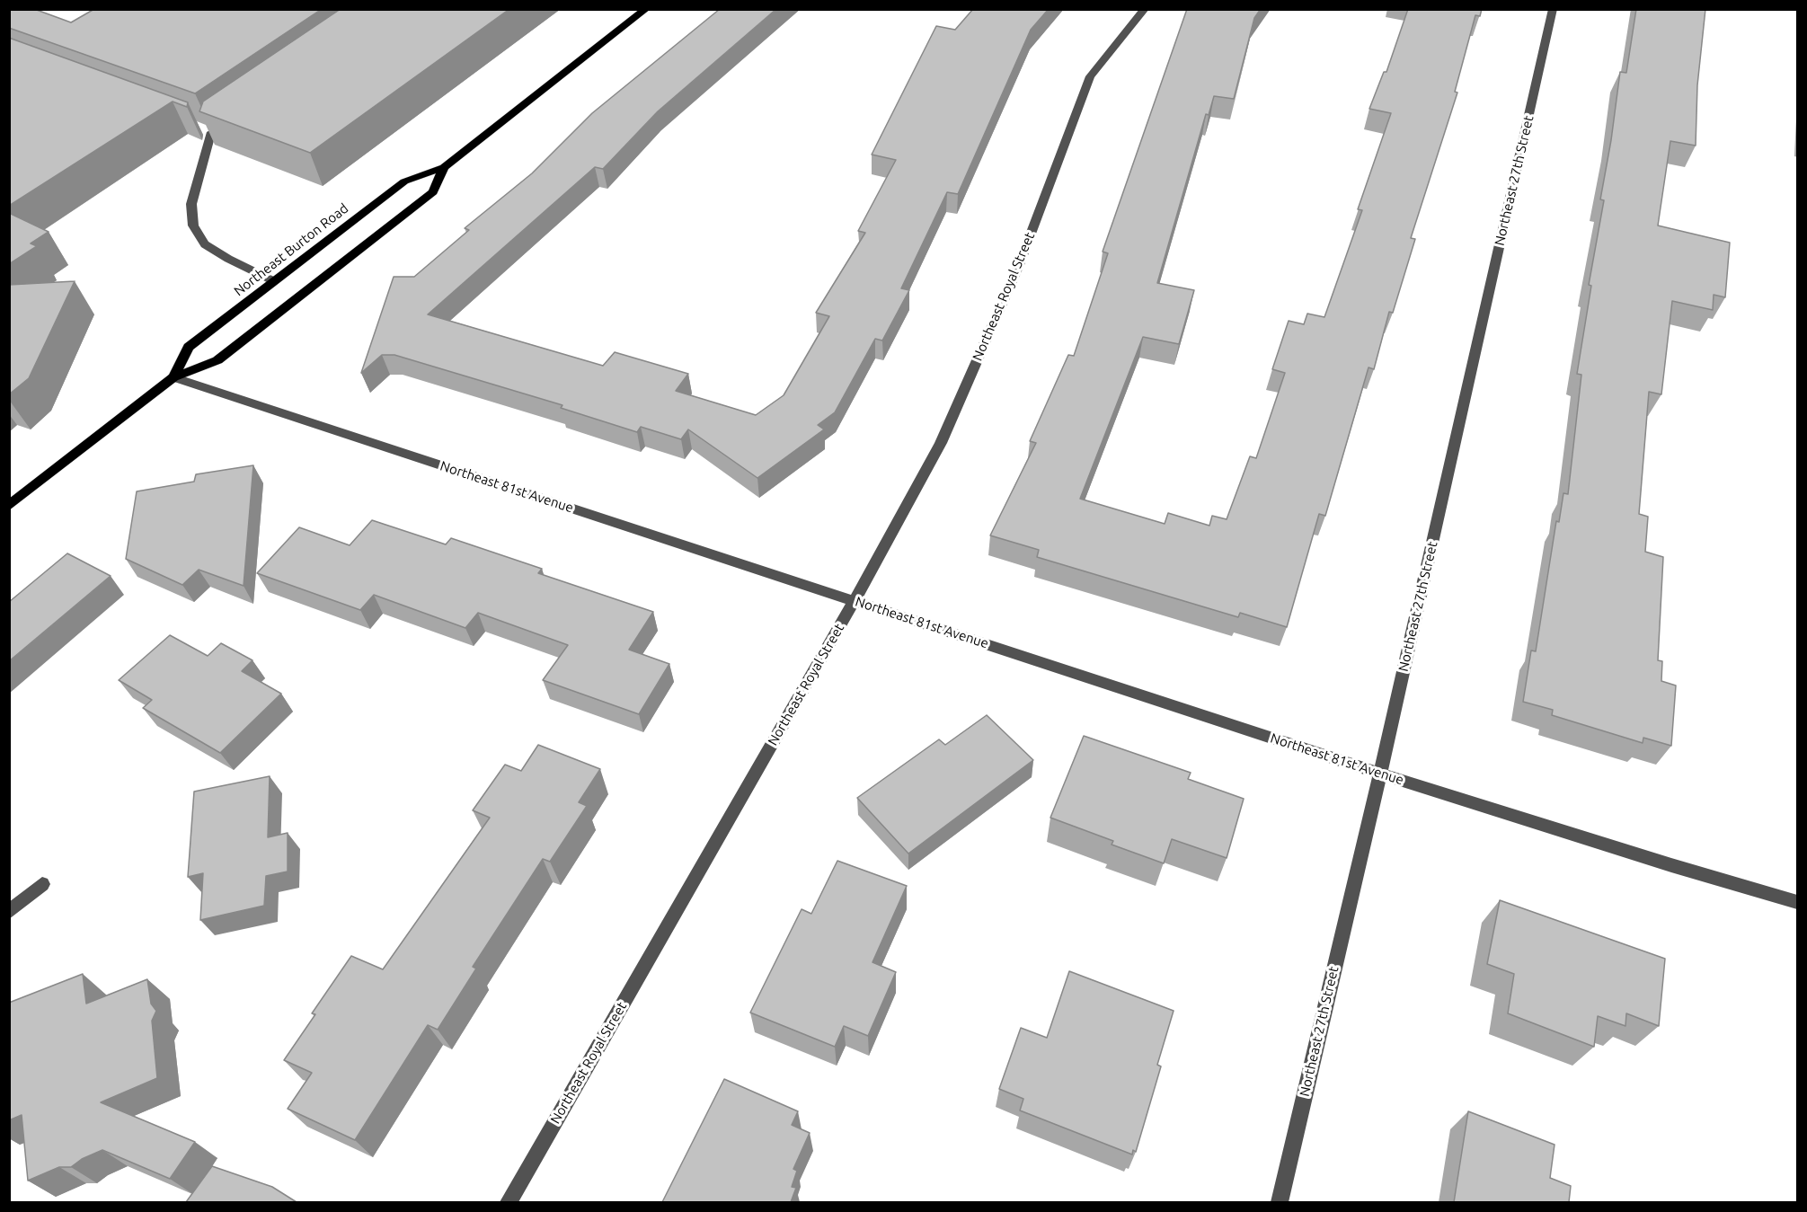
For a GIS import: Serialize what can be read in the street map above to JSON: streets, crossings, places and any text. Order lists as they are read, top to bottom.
{
  "streets": {
    "main road": ["Northeast Burton Road"],
    "street": ["Northeast 27th Street", "Northeast Royal Street", "Northeast 81st Avenue"]
  },
  "crossings": [
    ["Northeast 27th Street", "Northeast 81st Avenue"],
    ["Northeast Burton Road", "Northeast 81st Avenue"],
    ["Northeast Royal Street", "Northeast 81st Avenue"]
  ]
}
